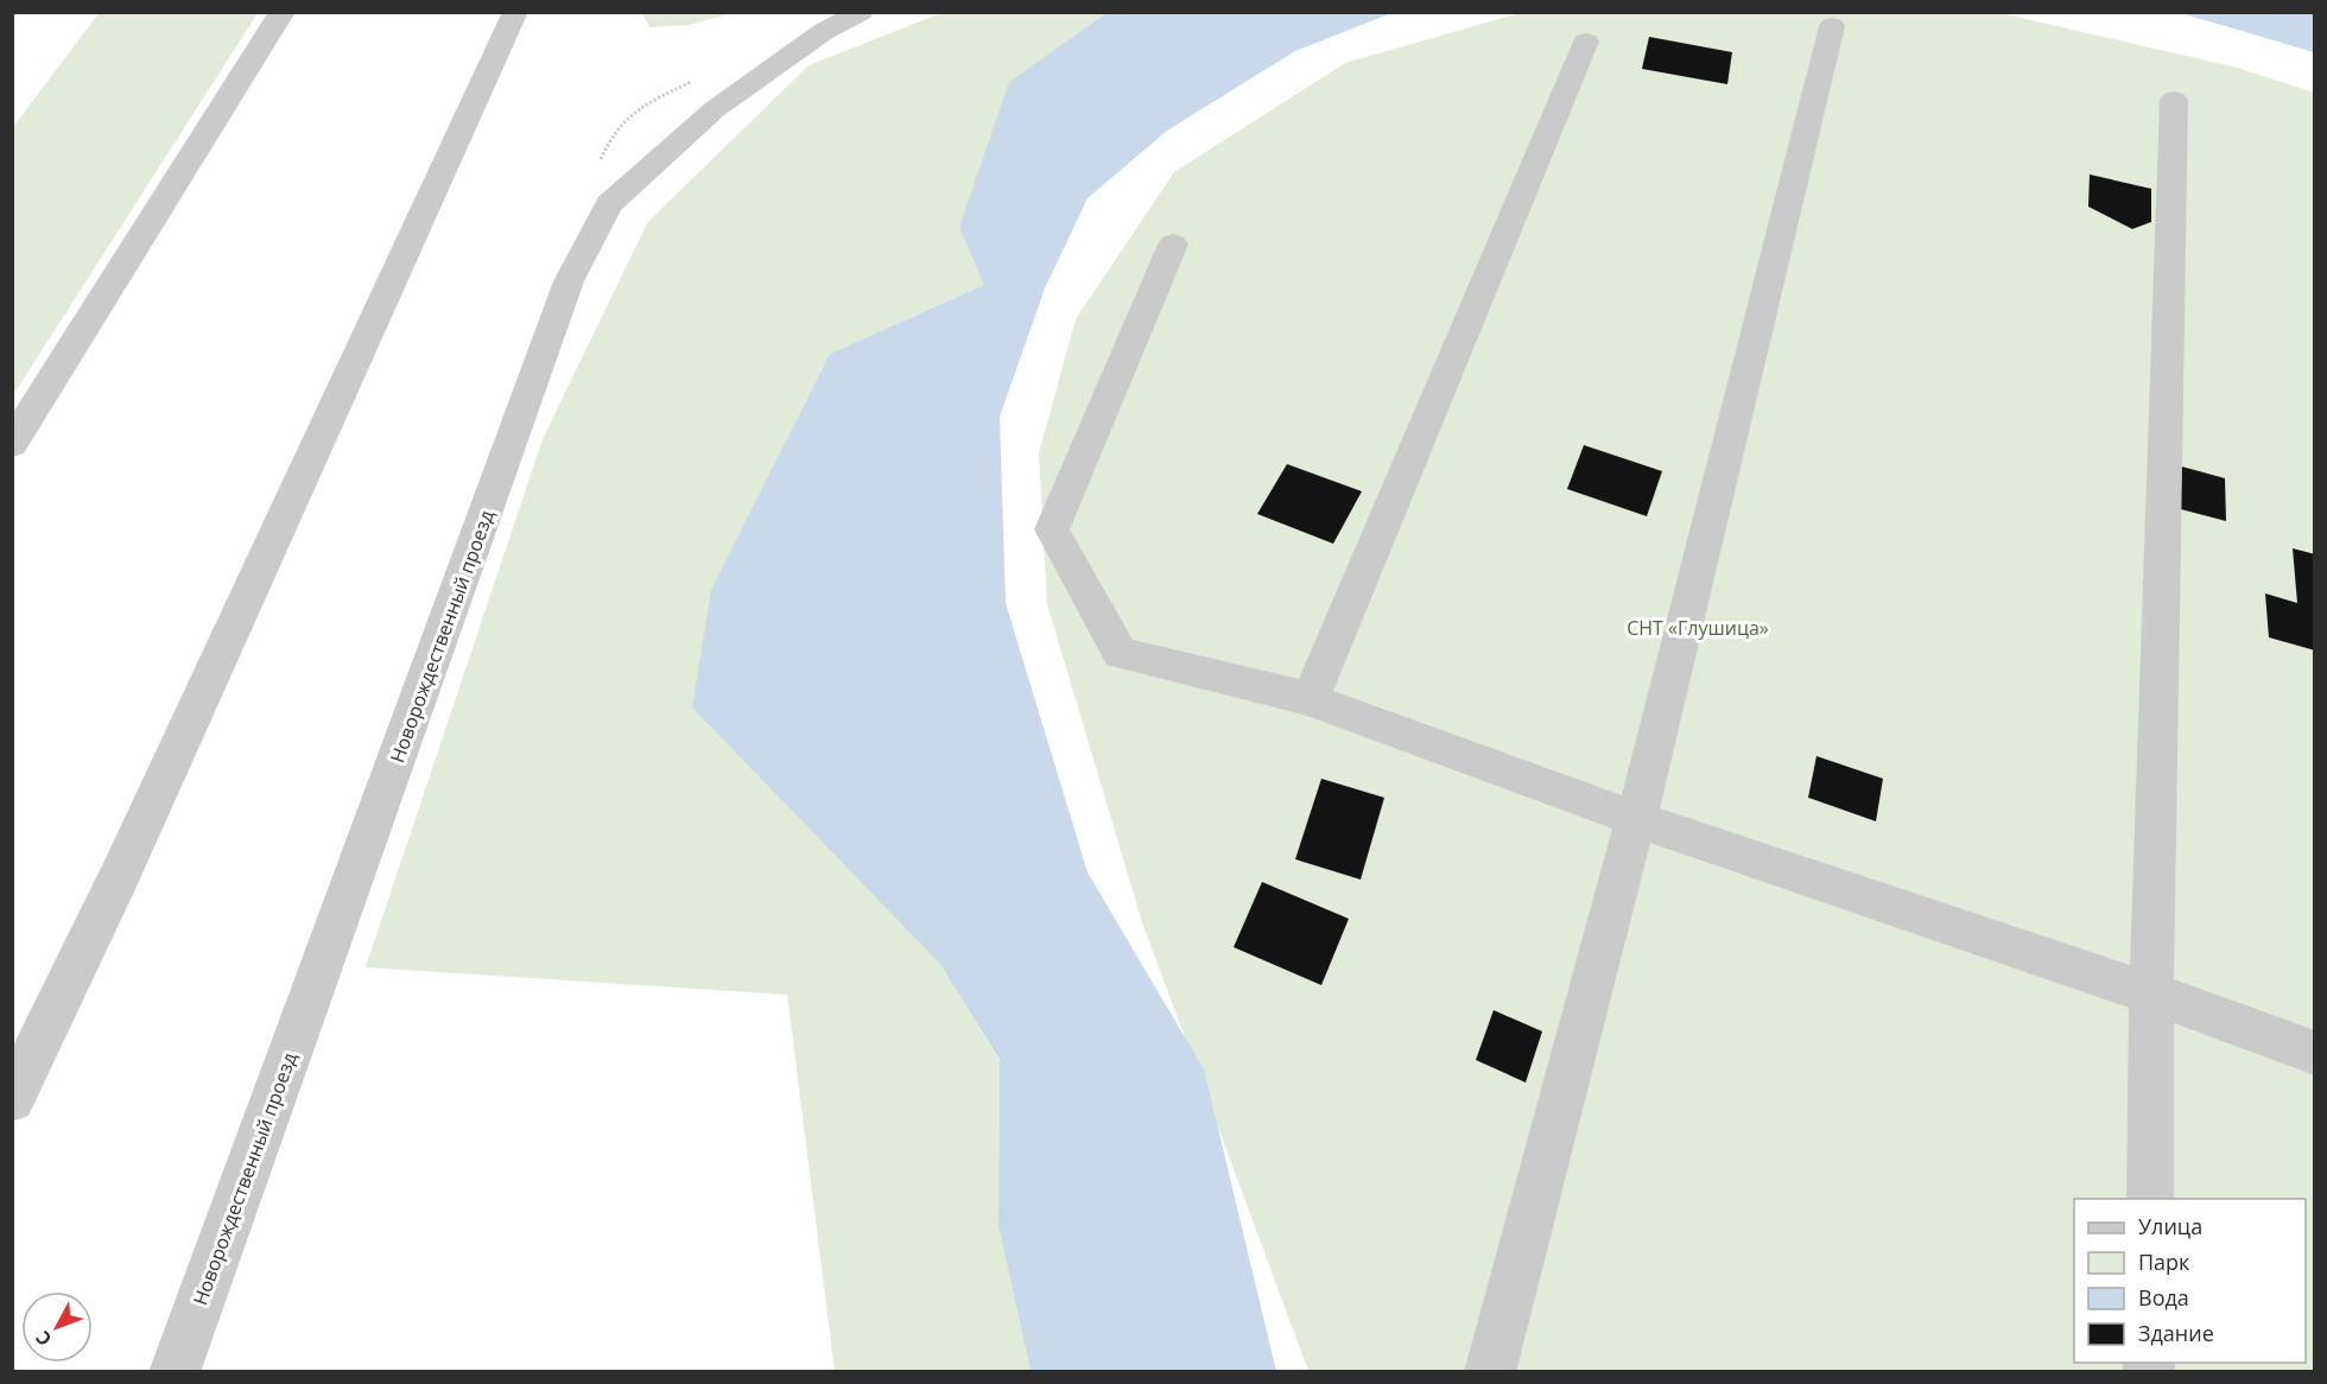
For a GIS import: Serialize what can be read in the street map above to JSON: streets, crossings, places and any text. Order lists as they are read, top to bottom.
{
  "streets": {
    "street": ["Новорождественный проезд"]
  },
  "parks": ["СНТ «Глушица»"],
  "legend": [
    "Улица",
    "Парк",
    "Вода",
    "Здание"
  ],
  "north": "bottom left"
}
